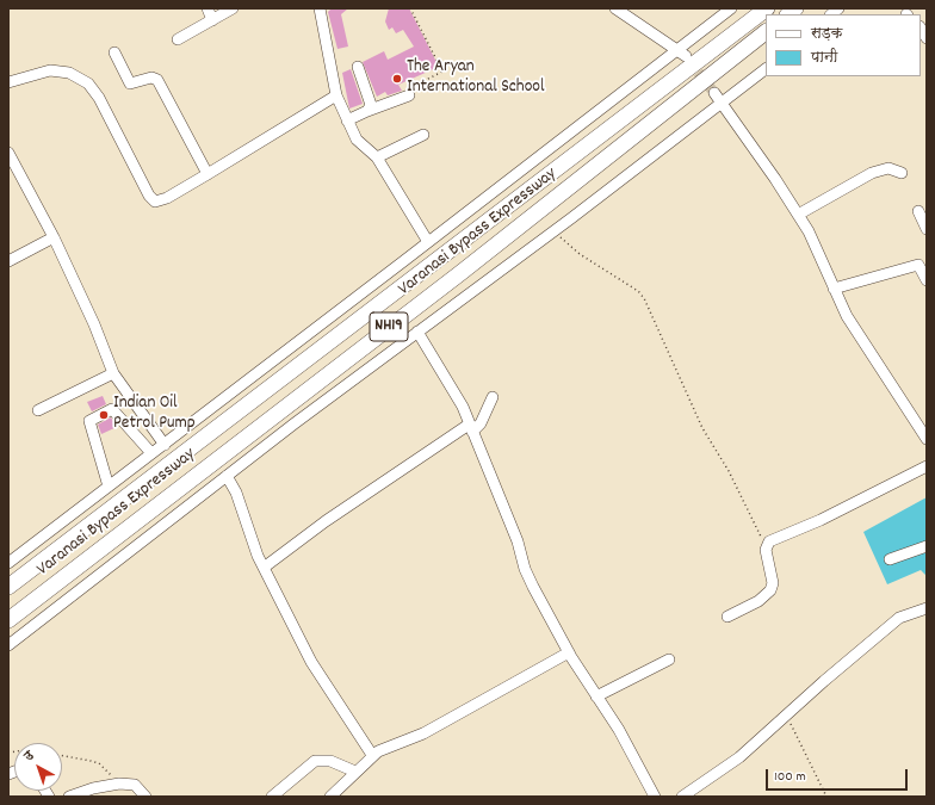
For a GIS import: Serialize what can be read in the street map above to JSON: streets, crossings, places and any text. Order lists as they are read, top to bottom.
{
  "streets": {
    "highway": ["Varanasi Bypass Expressway", "NH19"]
  },
  "places": ["The Aryan International School", "Indian Oil Petrol Pump"],
  "legend": ["सड़क", "पानी"],
  "scale_bar": "100 m",
  "north": "top left"
}
